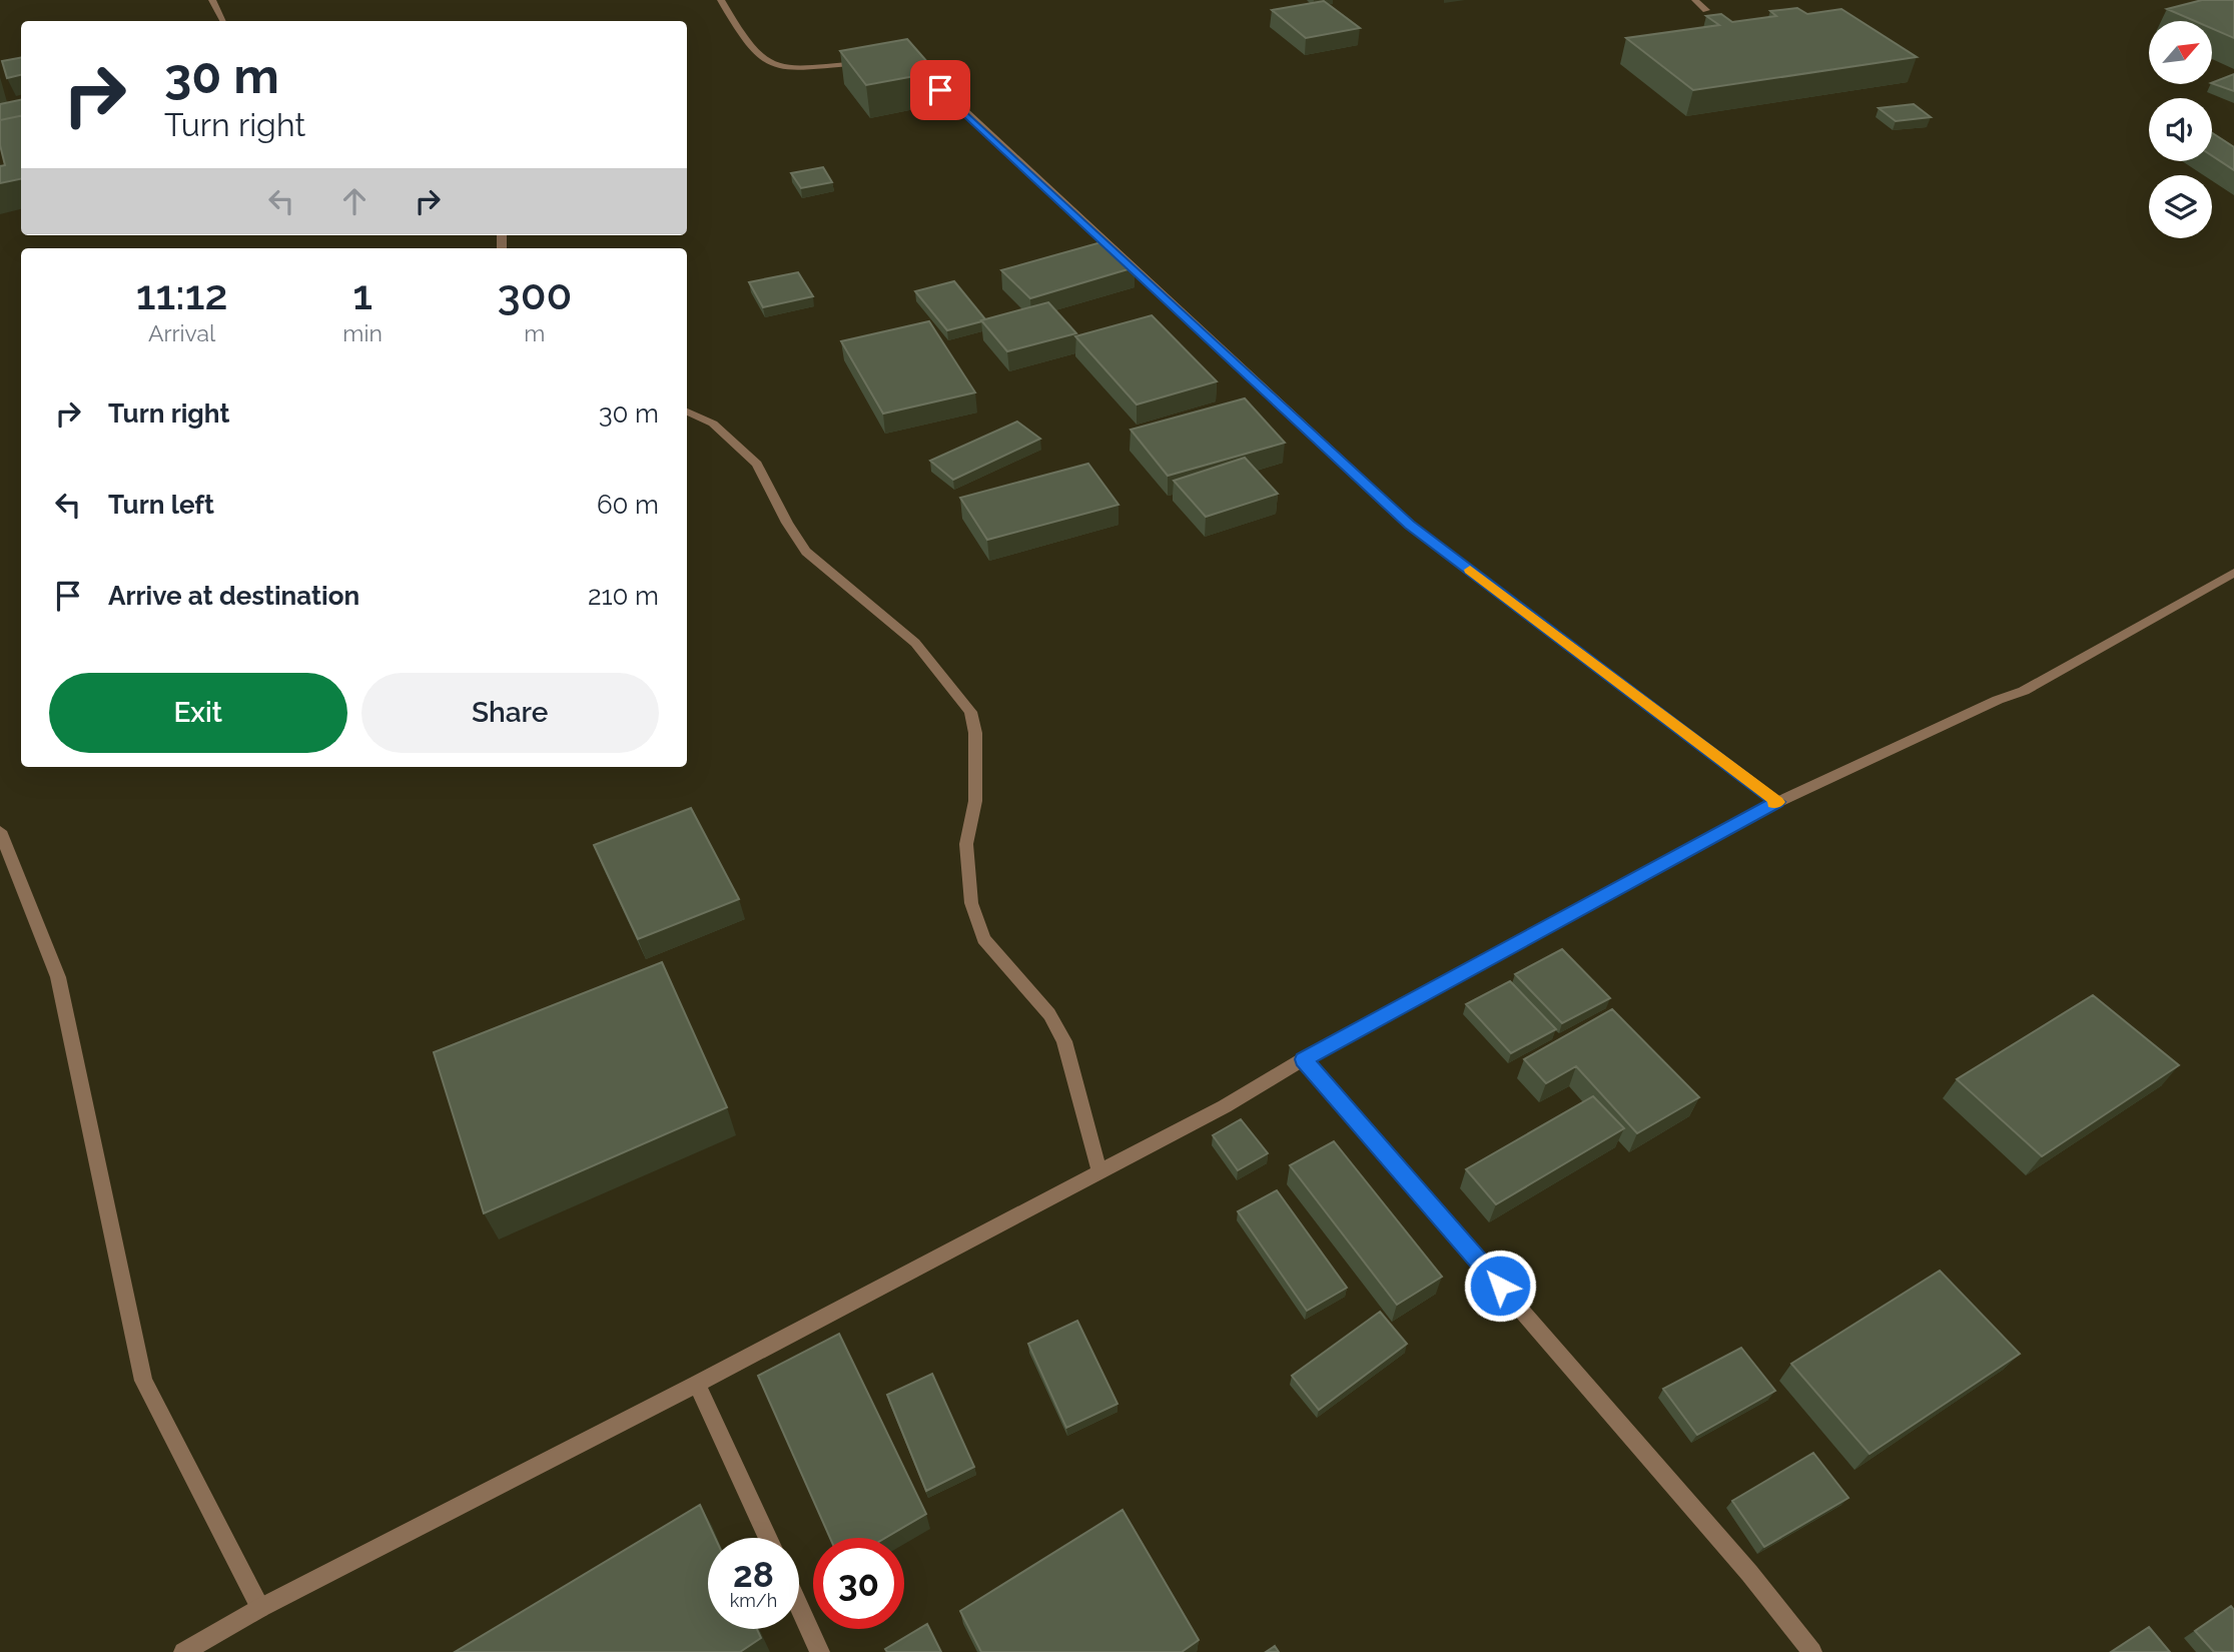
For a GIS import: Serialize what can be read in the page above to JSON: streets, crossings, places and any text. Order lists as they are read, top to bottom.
{
  "north": "top right",
  "page": {
    "turn": ["30 m", "Turn right"],
    "eta": [
      "11:12",
      "Arrival",
      "1",
      "min",
      "300",
      "m"
    ],
    "list": [
      {
        "name": "Turn right",
        "value": "30 m"
      },
      {
        "name": "Turn left",
        "value": "60 m"
      },
      {
        "name": "Arrive at destination",
        "value": "210 m"
      }
    ],
    "buttons": ["Exit", "Share"],
    "speed": "28 km/h",
    "limit": "30"
  }
}
